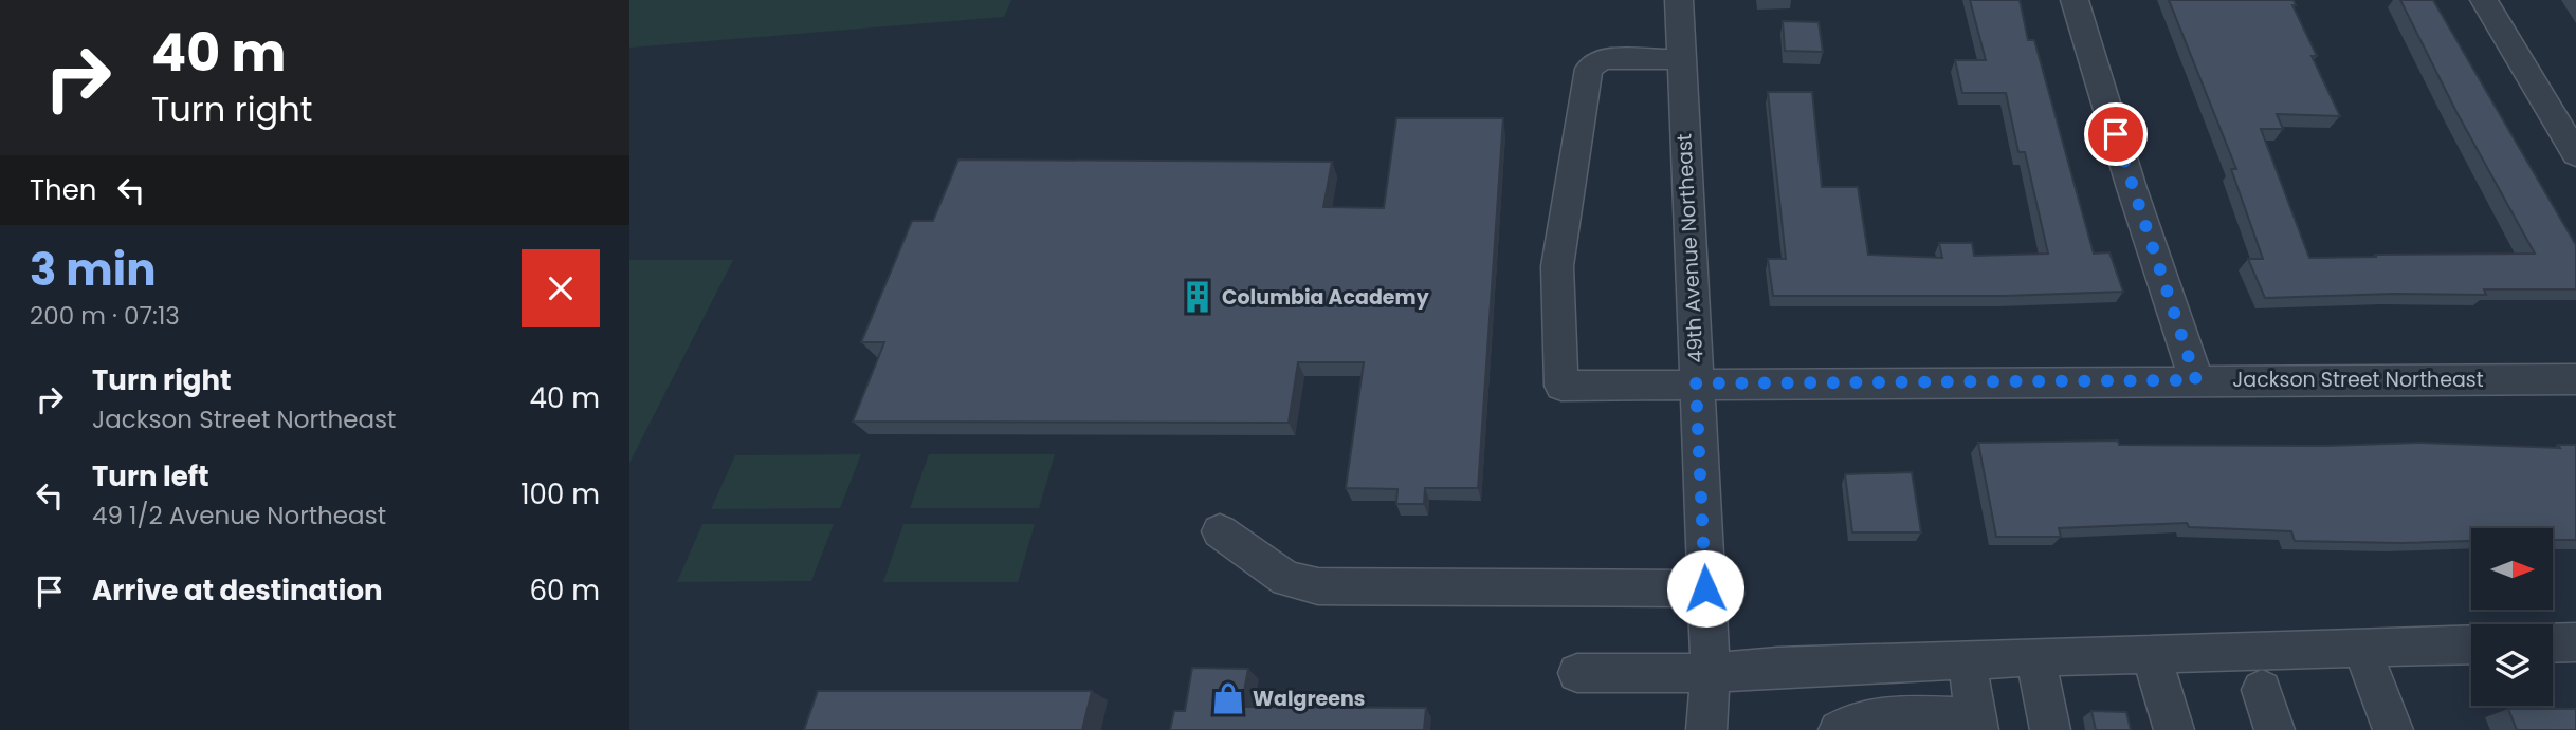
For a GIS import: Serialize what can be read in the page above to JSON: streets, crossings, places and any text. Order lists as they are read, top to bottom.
{
  "streets": {
    "street": ["49th Avenue Northeast", "Jackson Street Northeast"]
  },
  "crossings": [
    ["49th Avenue Northeast", "Jackson Street Northeast"]
  ],
  "places": {
    "building": ["Columbia Academy"],
    "shop": ["Walgreens"]
  },
  "north": "right",
  "page": {
    "turn": ["40 m", "Turn right"],
    "then": "Then",
    "heading": ["3 min", "200 m · 07:13"],
    "list": [
      {
        "name": "Turn right",
        "note": "Jackson Street Northeast",
        "value": "40 m"
      },
      {
        "name": "Turn left",
        "note": "49 1/2 Avenue Northeast",
        "value": "100 m"
      },
      {
        "name": "Arrive at destination",
        "value": "60 m"
      }
    ]
  }
}
